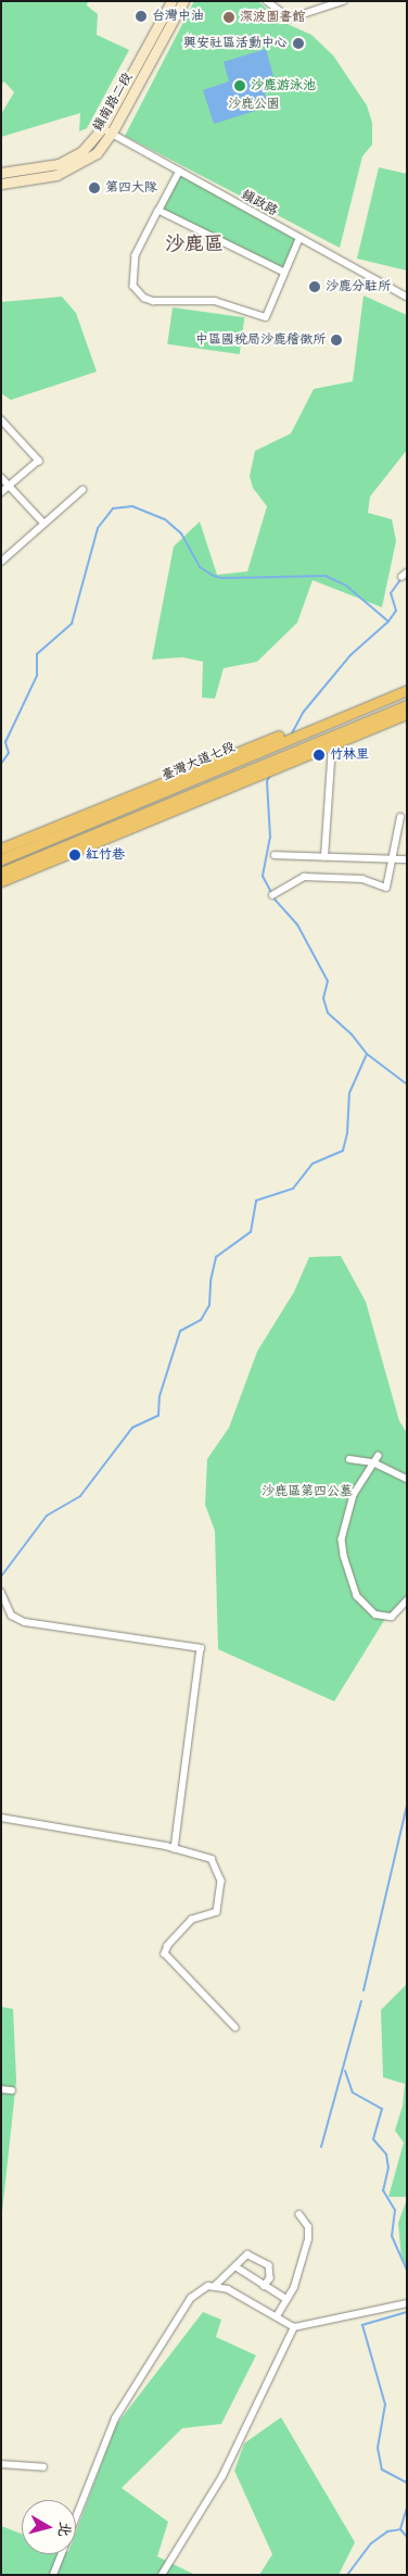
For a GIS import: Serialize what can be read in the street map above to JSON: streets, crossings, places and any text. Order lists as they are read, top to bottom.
{
  "streets": {
    "main road": ["臺灣大道七段"],
    "street": ["鎮南路二段", "鎮政路"]
  },
  "crossings": [
    ["鎮南路二段", "鎮政路"]
  ],
  "districts": ["沙鹿區"],
  "parks": ["沙鹿公園", "沙鹿區第四公墓"],
  "places": [
    "台灣中油",
    "深波圖書館",
    "興安社區活動中心",
    "沙鹿游泳池",
    "第四大隊",
    "沙鹿分駐所",
    "中區國稅局沙鹿稽徵所",
    "竹林里",
    "紅竹巷"
  ],
  "north": "right"
}
